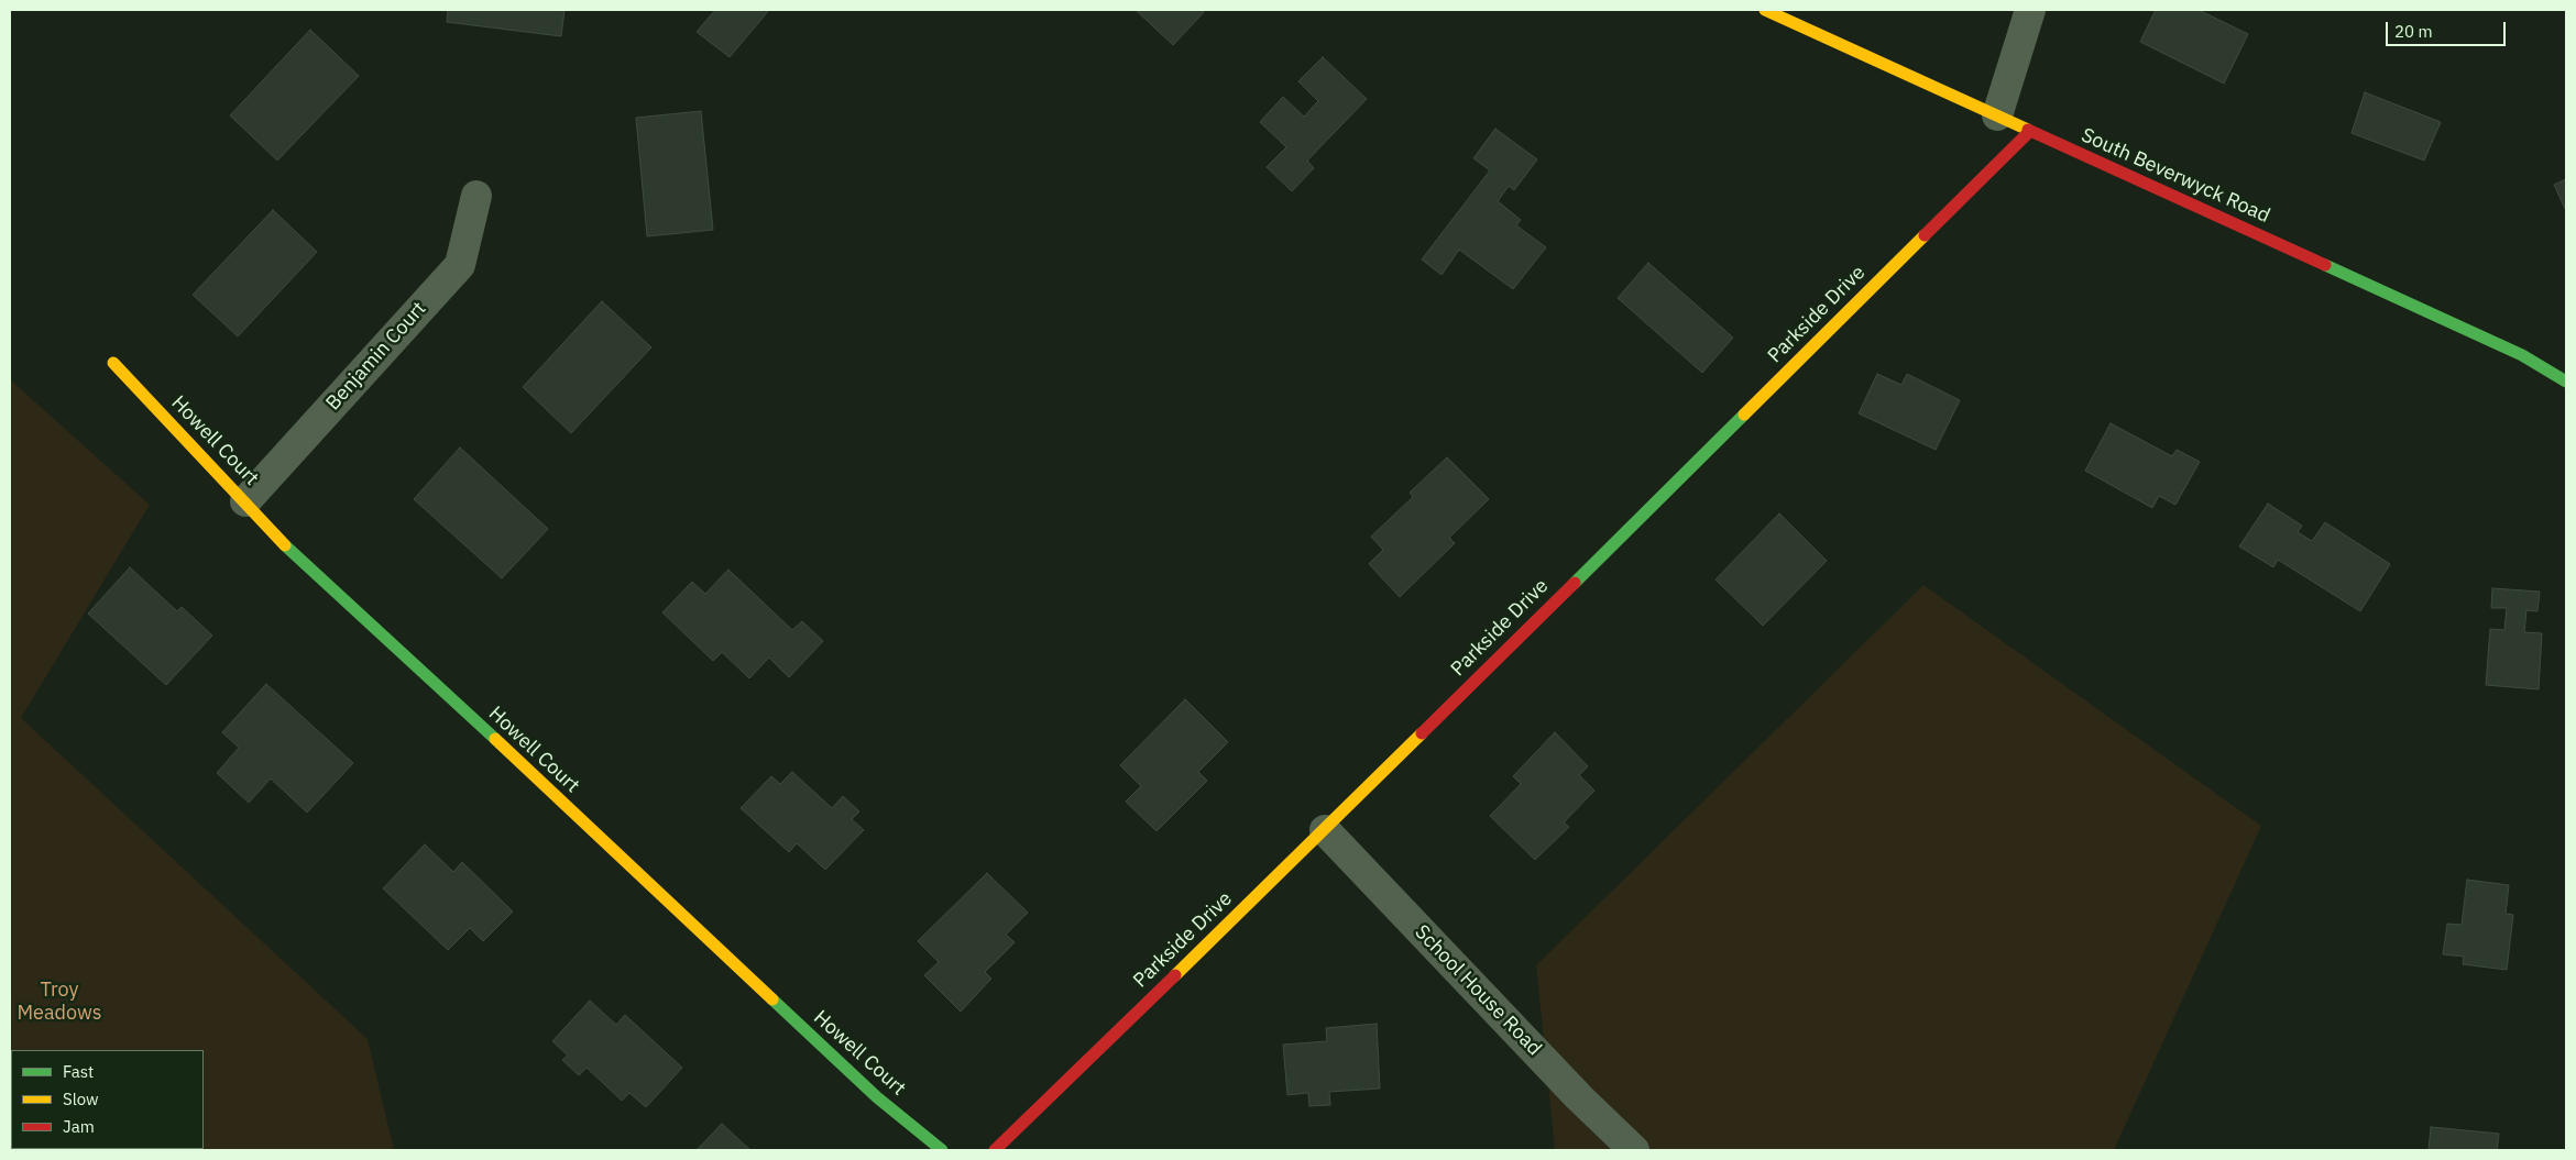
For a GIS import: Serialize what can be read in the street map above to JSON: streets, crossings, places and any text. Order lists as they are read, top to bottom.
{
  "streets": {
    "street": [
      "South Beverwyck Road",
      "Parkside Drive",
      "Benjamin Court",
      "Howell Court",
      "School House Road"
    ]
  },
  "crossings": [
    ["South Beverwyck Road", "Parkside Drive"],
    ["Parkside Drive", "School House Road"],
    ["Benjamin Court", "Howell Court"]
  ],
  "parks": ["Troy Meadows"],
  "legend": ["Fast", "Slow", "Jam"],
  "scale_bar": "20 m"
}
